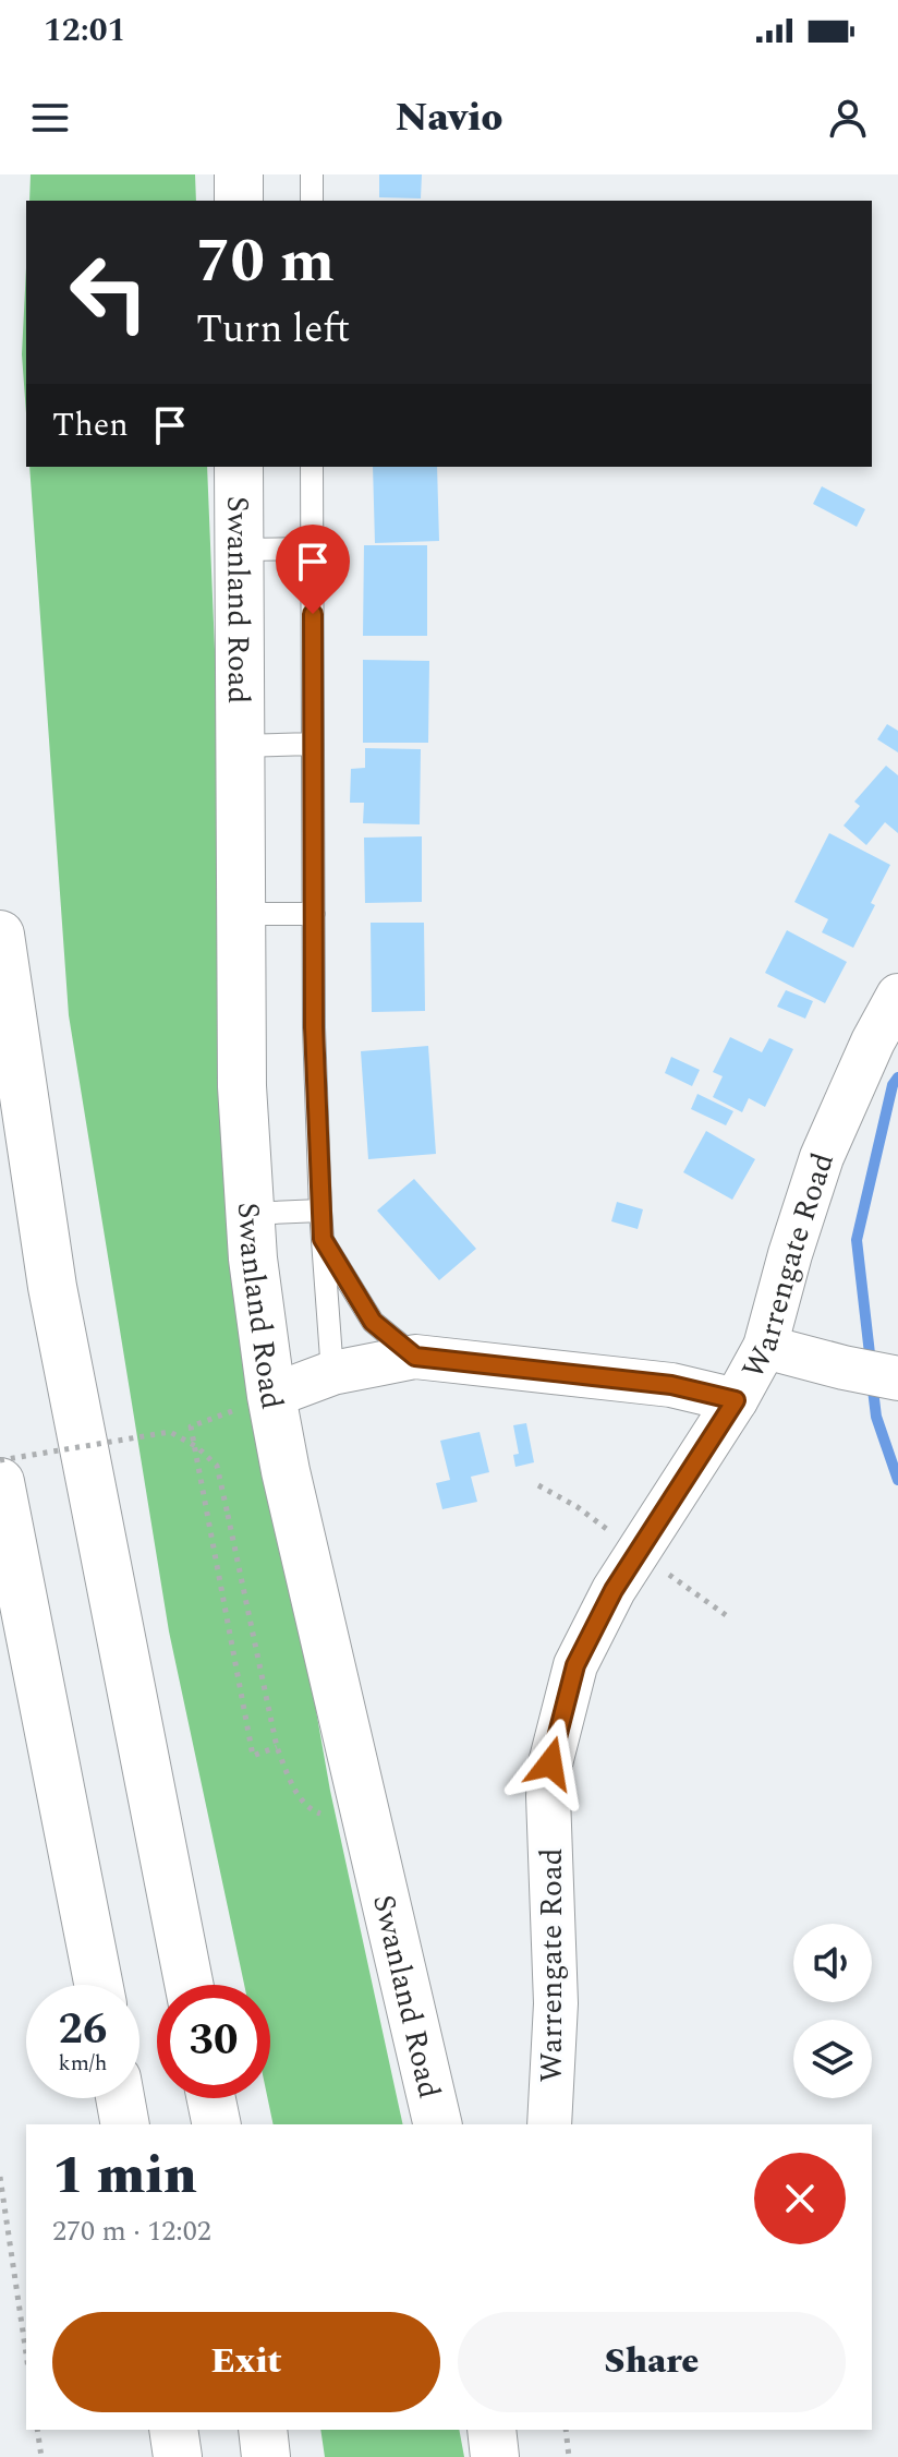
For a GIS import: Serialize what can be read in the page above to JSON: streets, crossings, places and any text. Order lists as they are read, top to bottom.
{
  "streets": {
    "main road": ["Swanland Road"],
    "street": ["Warrengate Road"]
  },
  "page": {
    "status": "12:01",
    "header": "Navio",
    "turn": ["70 m", "Turn left"],
    "then": "Then",
    "speed": "26 km/h",
    "limit": "30",
    "heading": ["1 min", "270 m · 12:02"],
    "buttons": ["Exit", "Share"]
  }
}
